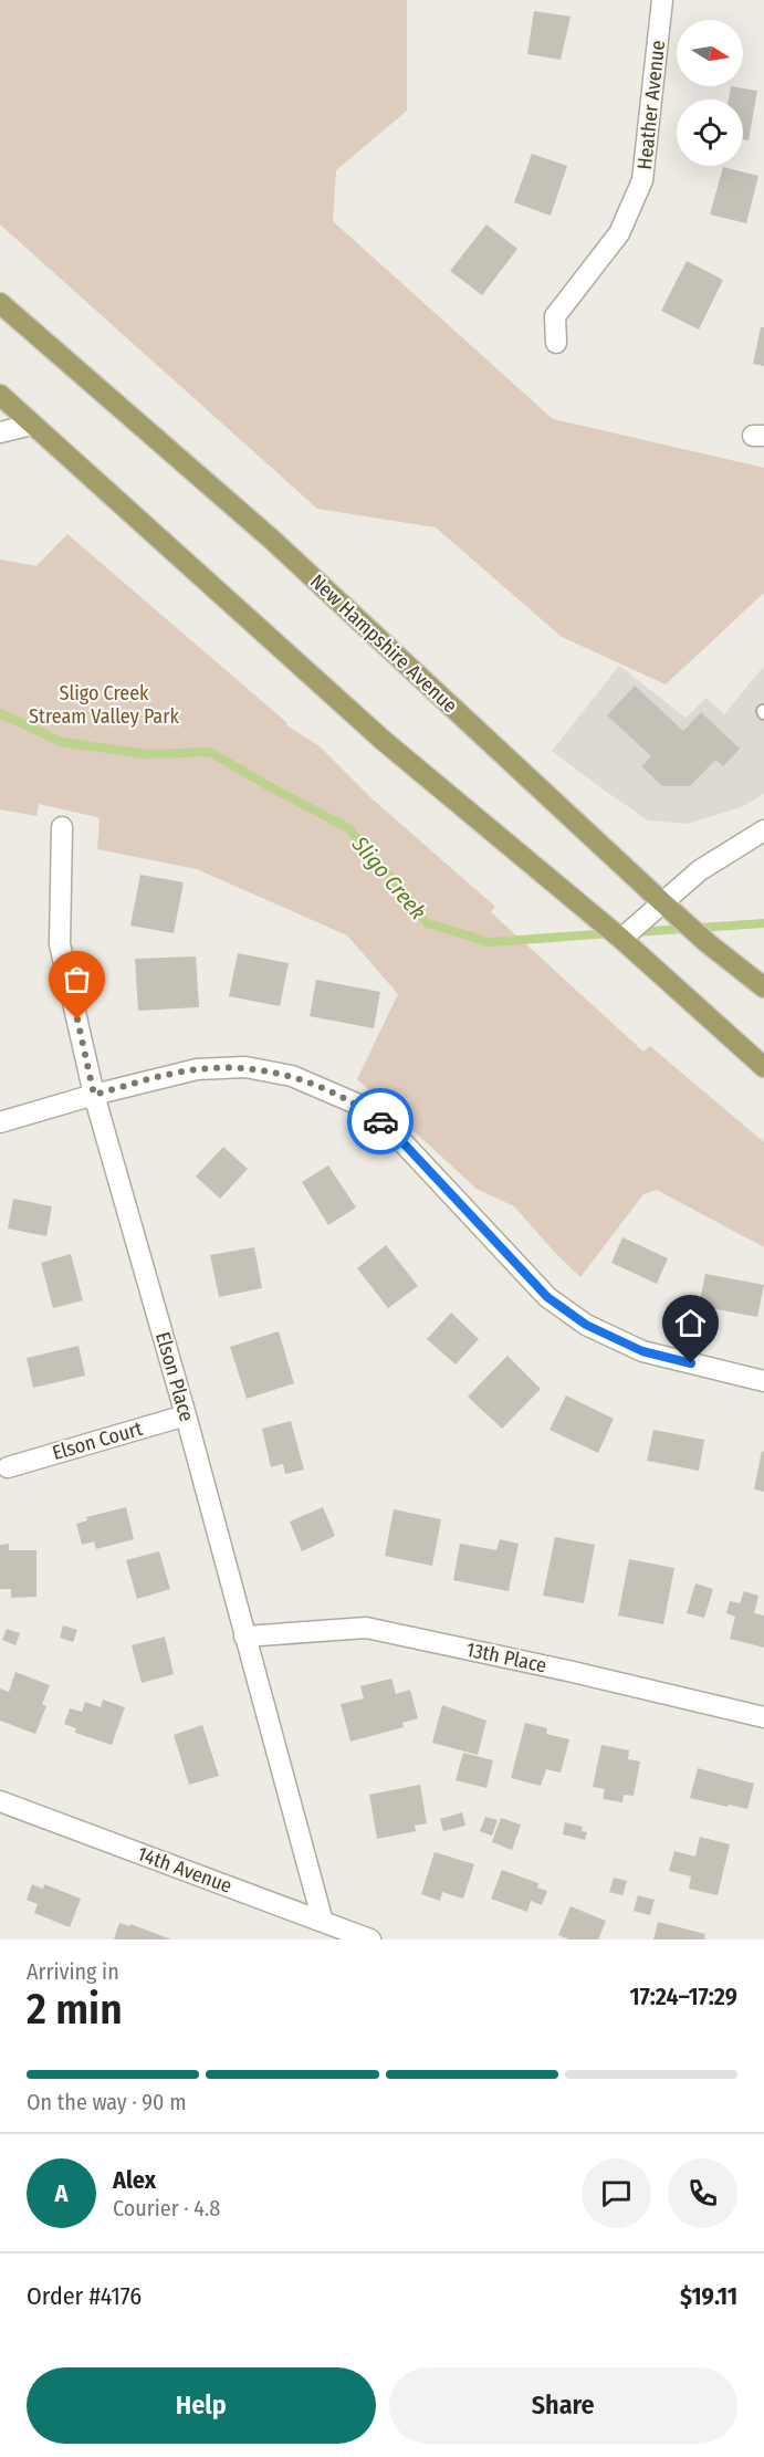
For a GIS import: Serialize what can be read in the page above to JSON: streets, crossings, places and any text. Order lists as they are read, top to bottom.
{
  "streets": {
    "main road": ["New Hampshire Avenue"],
    "street": [
      "Heather Avenue",
      "Elson Place",
      "Elson Court",
      "13th Place",
      "14th Avenue"
    ]
  },
  "crossings": [
    ["Elson Place", "Elson Court"],
    ["Elson Place", "13th Place"],
    ["Elson Place", "14th Avenue"]
  ],
  "water": ["Sligo Creek"],
  "parks": ["Sligo Creek Stream Valley Park"],
  "north": "right",
  "page": {
    "heading": ["2 min", "Arriving in", "17:24–17:29"],
    "panel": [
      "Alex",
      "Courier · 4.8",
      "Order #4176",
      "$19.11"
    ],
    "bar": "On the way · 90 m",
    "round": "A",
    "buttons": ["Help", "Share"]
  }
}
